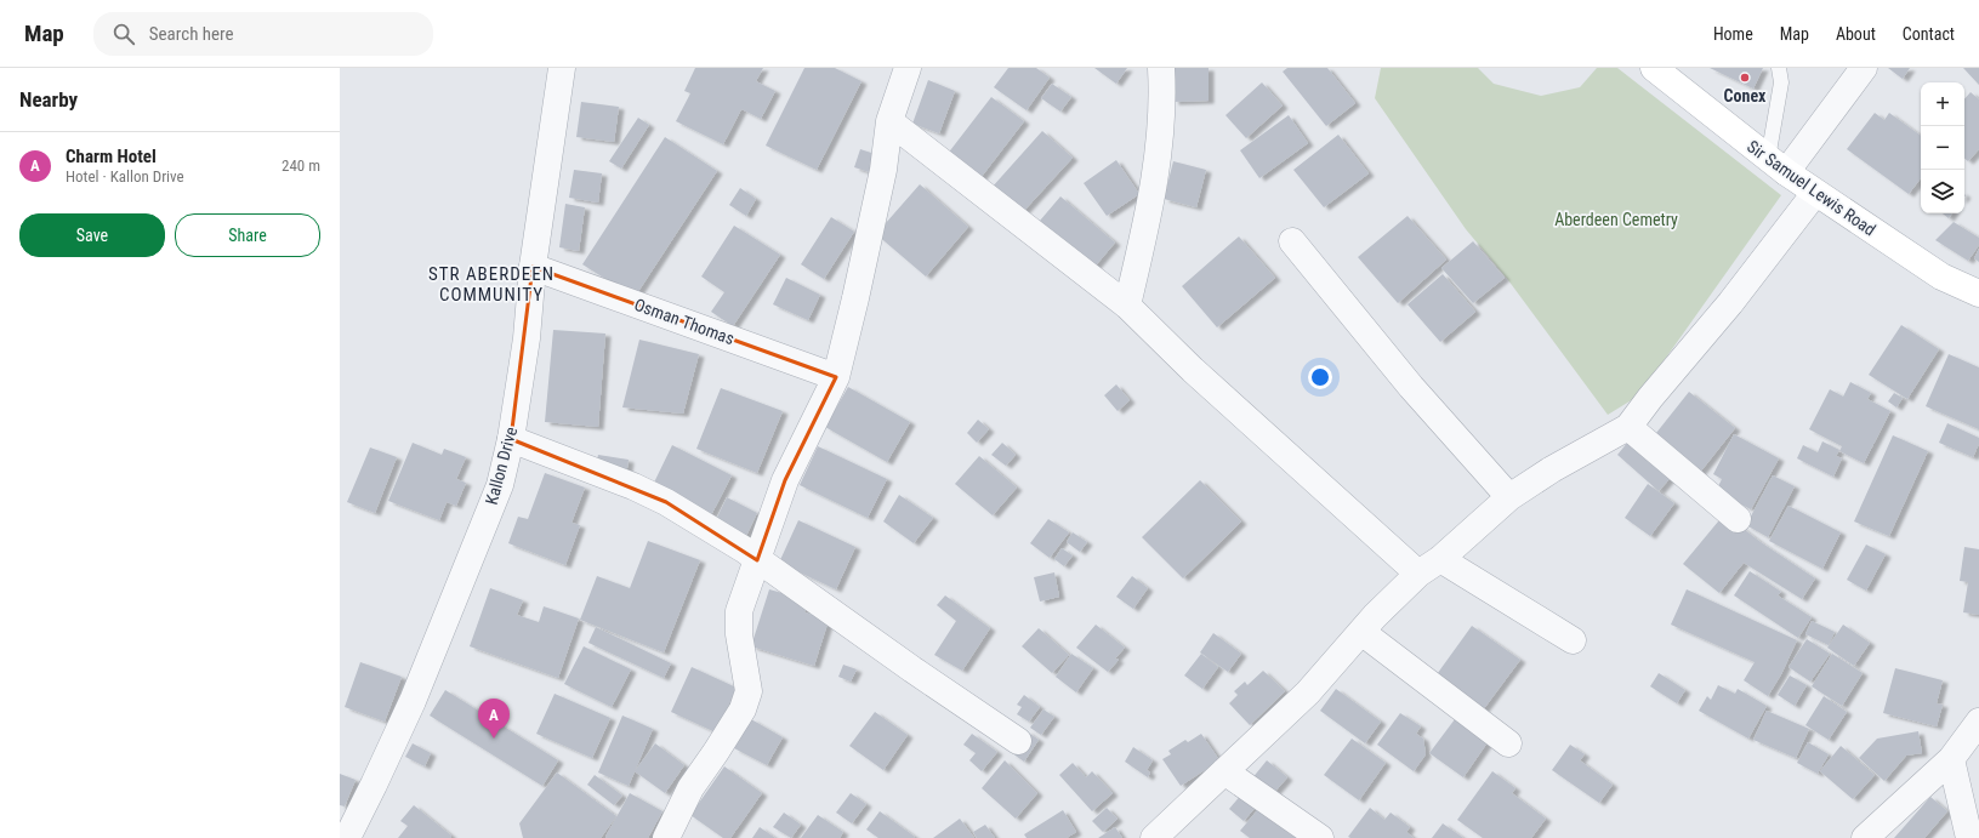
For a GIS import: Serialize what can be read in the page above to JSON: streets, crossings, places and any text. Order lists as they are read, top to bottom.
{
  "streets": {
    "main road": ["Sir Samuel Lewis Road"],
    "street": ["Osman Thomas", "Kallon Drive"]
  },
  "crossings": [
    ["Osman Thomas", "Kallon Drive"]
  ],
  "districts": ["STR ABERDEEN COMMUNITY"],
  "parks": ["Aberdeen Cemetry"],
  "places": ["Conex"],
  "page": {
    "header": "Map",
    "search": "Search here",
    "nav": [
      "Home",
      "Map",
      "About",
      "Contact"
    ],
    "heading": "Nearby",
    "map_buttons": ["+", "−"],
    "list": [
      {
        "mark": "A",
        "name": "Charm Hotel",
        "note": "Hotel · Kallon Drive",
        "value": "240 m"
      }
    ],
    "buttons": ["Save", "Share"],
    "pins": "A"
  }
}
